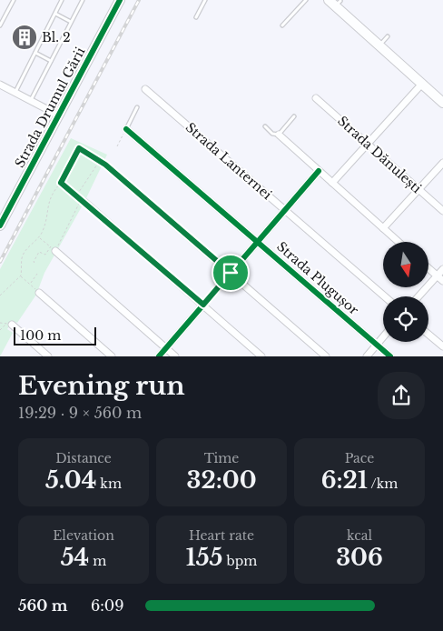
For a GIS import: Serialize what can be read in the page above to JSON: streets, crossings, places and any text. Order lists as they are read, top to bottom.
{
  "streets": {
    "street": [
      "Strada Drumul Gării",
      "Strada Dănulești",
      "Strada Lanternei",
      "Strada Plugușor"
    ]
  },
  "places": {
    "building": ["Bl. 2"]
  },
  "scale_bar": "100 m",
  "north": "bottom",
  "page": {
    "scale": "100 m",
    "heading": ["Evening run", "19:29 · 9 × 560 m"],
    "stats": [
      ["Distance", "5.04 km"],
      ["Time", "32:00"],
      ["Pace", "6:21 /km"],
      ["Elevation", "54 m"],
      ["Heart rate", "155 bpm"],
      ["kcal", "306"]
    ],
    "list": [
      {
        "name": "560 m",
        "note": "6:09"
      }
    ]
  }
}
